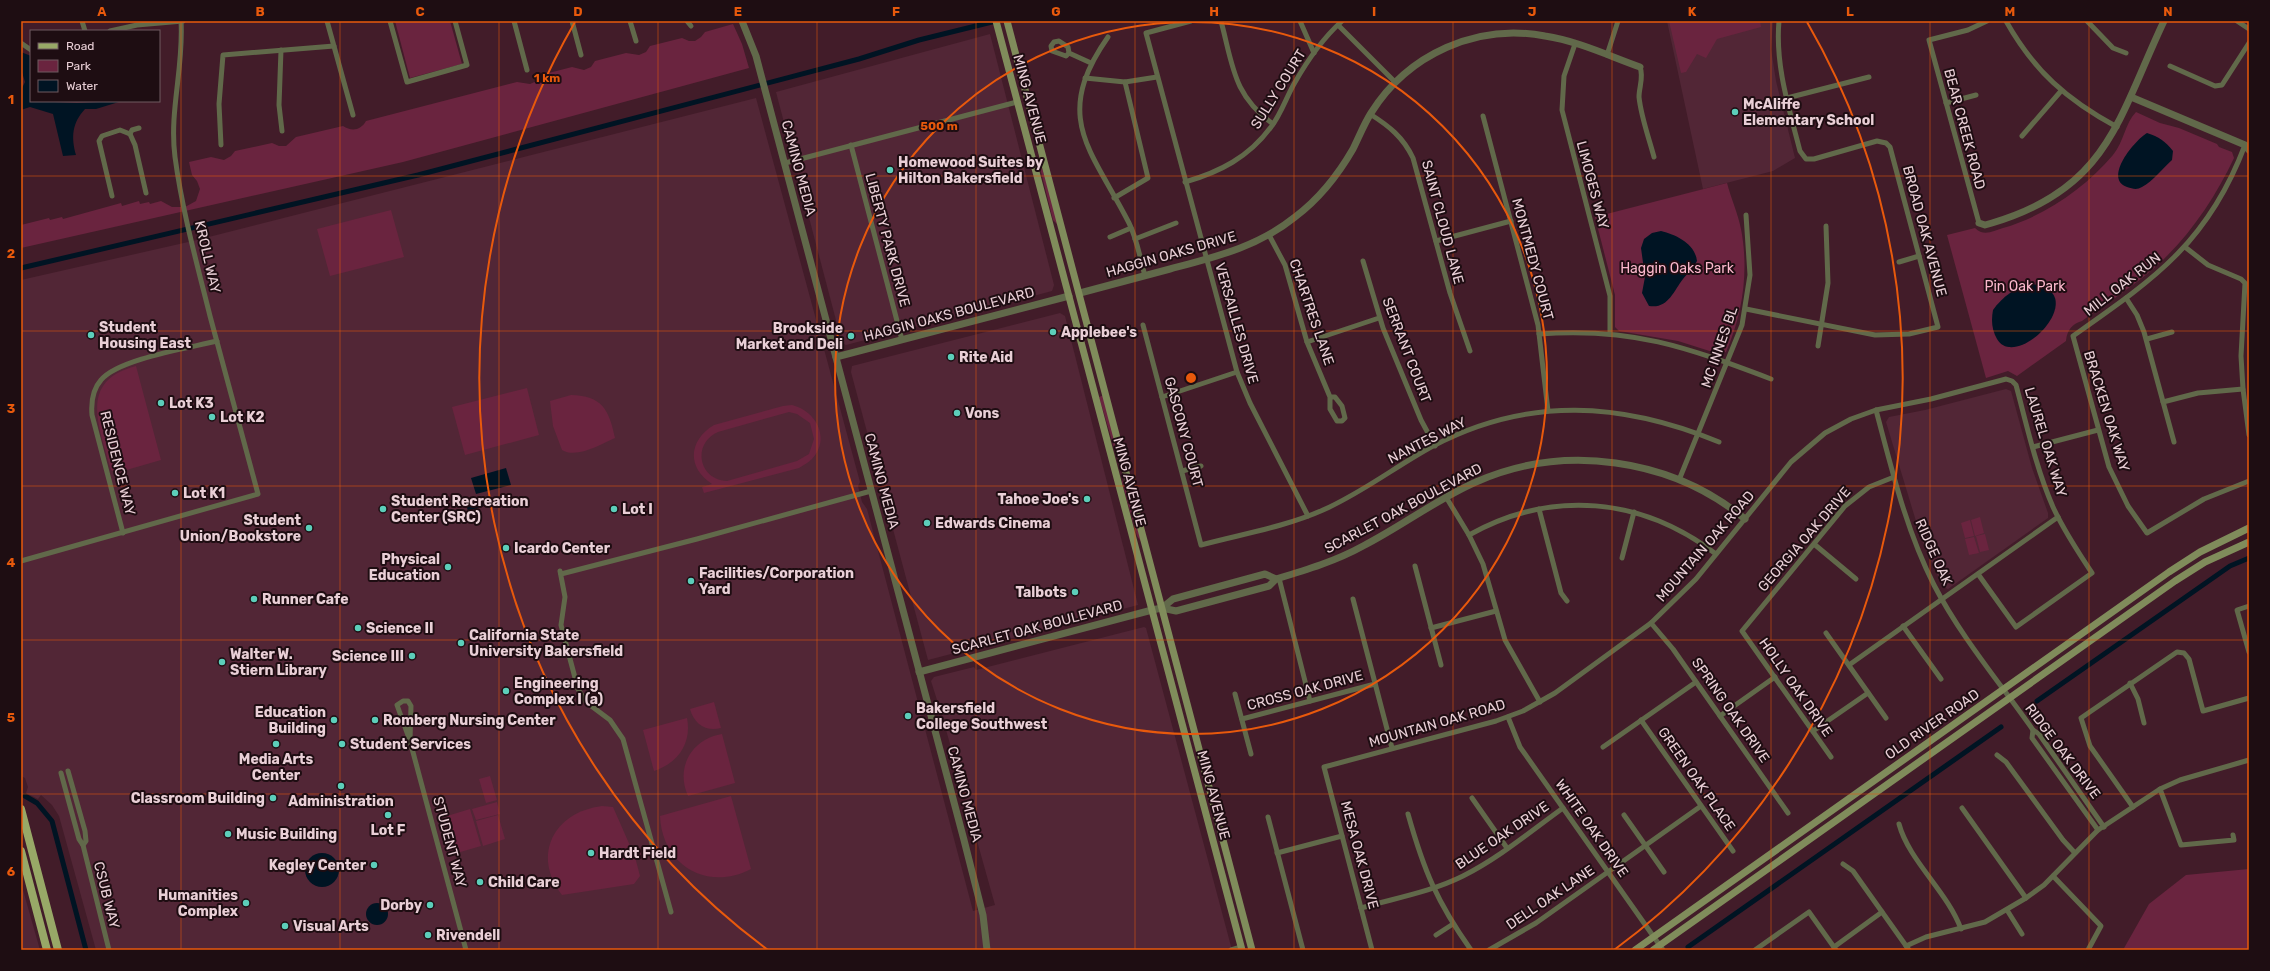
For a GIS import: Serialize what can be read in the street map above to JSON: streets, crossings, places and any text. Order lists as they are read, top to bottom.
{
  "streets": {
    "main road": ["MING AVENUE", "OLD RIVER ROAD"],
    "street": [
      "SULLY COURT",
      "BEAR CREEK ROAD",
      "CAMINO MEDIA",
      "LIMOGES WAY",
      "SAINT CLOUD LANE",
      "BROAD OAK AVENUE",
      "LIBERTY PARK DRIVE",
      "HAGGIN OAKS DRIVE",
      "KROLL WAY",
      "MONTMEDY COURT",
      "MILL OAK RUN",
      "CHARTRES LANE",
      "HAGGIN OAKS BOULEVARD",
      "VERSAILLES DRIVE",
      "MC INNES BL",
      "SERRANT COURT",
      "BRACKEN OAK WAY",
      "GASCONY COURT",
      "NANTES WAY",
      "LAUREL OAK WAY",
      "RESIDENCE WAY",
      "SCARLET OAK BOULEVARD",
      "GEORGIA OAK DRIVE",
      "MOUNTAIN OAK ROAD",
      "RIDGE OAK",
      "HOLLY OAK DRIVE",
      "CROSS OAK DRIVE",
      "SPRING OAK DRIVE",
      "RIDGE OAK DRIVE",
      "GREEN OAK PLACE",
      "WHITE OAK DRIVE",
      "BLUE OAK DRIVE",
      "STUDENT WAY",
      "MESA OAK DRIVE",
      "CSUB WAY",
      "DELL OAK LANE"
    ]
  },
  "crossings": [
    ["SULLY COURT", "VERSAILLES DRIVE"],
    ["MING AVENUE", "HAGGIN OAKS DRIVE"],
    ["MING AVENUE", "HAGGIN OAKS BOULEVARD"],
    ["MING AVENUE", "SCARLET OAK BOULEVARD"],
    ["CAMINO MEDIA", "HAGGIN OAKS BOULEVARD"],
    ["CAMINO MEDIA", "SCARLET OAK BOULEVARD"],
    ["LIMOGES WAY", "HAGGIN OAKS DRIVE"],
    ["SAINT CLOUD LANE", "HAGGIN OAKS DRIVE"],
    ["LIBERTY PARK DRIVE", "HAGGIN OAKS BOULEVARD"],
    ["HAGGIN OAKS DRIVE", "CHARTRES LANE"],
    ["HAGGIN OAKS DRIVE", "HAGGIN OAKS BOULEVARD"],
    ["HAGGIN OAKS DRIVE", "VERSAILLES DRIVE"],
    ["KROLL WAY", "RESIDENCE WAY"],
    ["MONTMEDY COURT", "NANTES WAY"],
    ["MILL OAK RUN", "BRACKEN OAK WAY"],
    ["VERSAILLES DRIVE", "NANTES WAY"],
    ["MC INNES BL", "NANTES WAY"],
    ["MC INNES BL", "SCARLET OAK BOULEVARD"],
    ["SERRANT COURT", "NANTES WAY"],
    ["GASCONY COURT", "NANTES WAY"],
    ["LAUREL OAK WAY", "MOUNTAIN OAK ROAD"],
    ["SCARLET OAK BOULEVARD", "MOUNTAIN OAK ROAD"],
    ["GEORGIA OAK DRIVE", "RIDGE OAK"],
    ["GEORGIA OAK DRIVE", "HOLLY OAK DRIVE"],
    ["MOUNTAIN OAK ROAD", "RIDGE OAK"],
    ["MOUNTAIN OAK ROAD", "SPRING OAK DRIVE"],
    ["MOUNTAIN OAK ROAD", "WHITE OAK DRIVE"],
    ["MOUNTAIN OAK ROAD", "MESA OAK DRIVE"],
    ["RIDGE OAK", "OLD RIVER ROAD"],
    ["RIDGE OAK", "RIDGE OAK DRIVE"],
    ["OLD RIVER ROAD", "RIDGE OAK DRIVE"],
    ["OLD RIVER ROAD", "WHITE OAK DRIVE"],
    ["GREEN OAK PLACE", "DELL OAK LANE"],
    ["WHITE OAK DRIVE", "BLUE OAK DRIVE"],
    ["WHITE OAK DRIVE", "DELL OAK LANE"],
    ["BLUE OAK DRIVE", "MESA OAK DRIVE"]
  ],
  "parks": ["Haggin Oaks Park", "Pin Oak Park"],
  "places": [
    "McAliffe Elementary School",
    "Homewood Suites by Hilton Bakersfield",
    "Applebee's",
    "Student Housing East",
    "Brookside Market and Deli",
    "Rite Aid",
    "Lot K3",
    "Vons",
    "Lot K2",
    "Lot K1",
    "Tahoe Joe's",
    "Student Recreation Center (SRC)",
    "Lot I",
    "Edwards Cinema",
    "Student Union/Bookstore",
    "Icardo Center",
    "Physical Education",
    "Facilities/Corporation Yard",
    "Talbots",
    "Runner Cafe",
    "Science II",
    "California State University Bakersfield",
    "Science III",
    "Walter W. Stiern Library",
    "Engineering Complex I (a)",
    "Bakersfield College Southwest",
    "Education Building",
    "Romberg Nursing Center",
    "Media Arts Center",
    "Student Services",
    "Administration",
    "Classroom Building",
    "Lot F",
    "Music Building",
    "Hardt Field",
    "Kegley Center",
    "Child Care",
    "Humanities Complex",
    "Dorby",
    "Visual Arts",
    "Rivendell"
  ],
  "legend": ["Road", "Park", "Water"],
  "grid": {
    "columns": [
      "A",
      "B",
      "C",
      "D",
      "E",
      "F",
      "G",
      "H",
      "I",
      "J",
      "K",
      "L",
      "M",
      "N"
    ],
    "rows": [
      "1",
      "2",
      "3",
      "4",
      "5",
      "6"
    ]
  },
  "rings": ["1 km", "500 m"]
}
